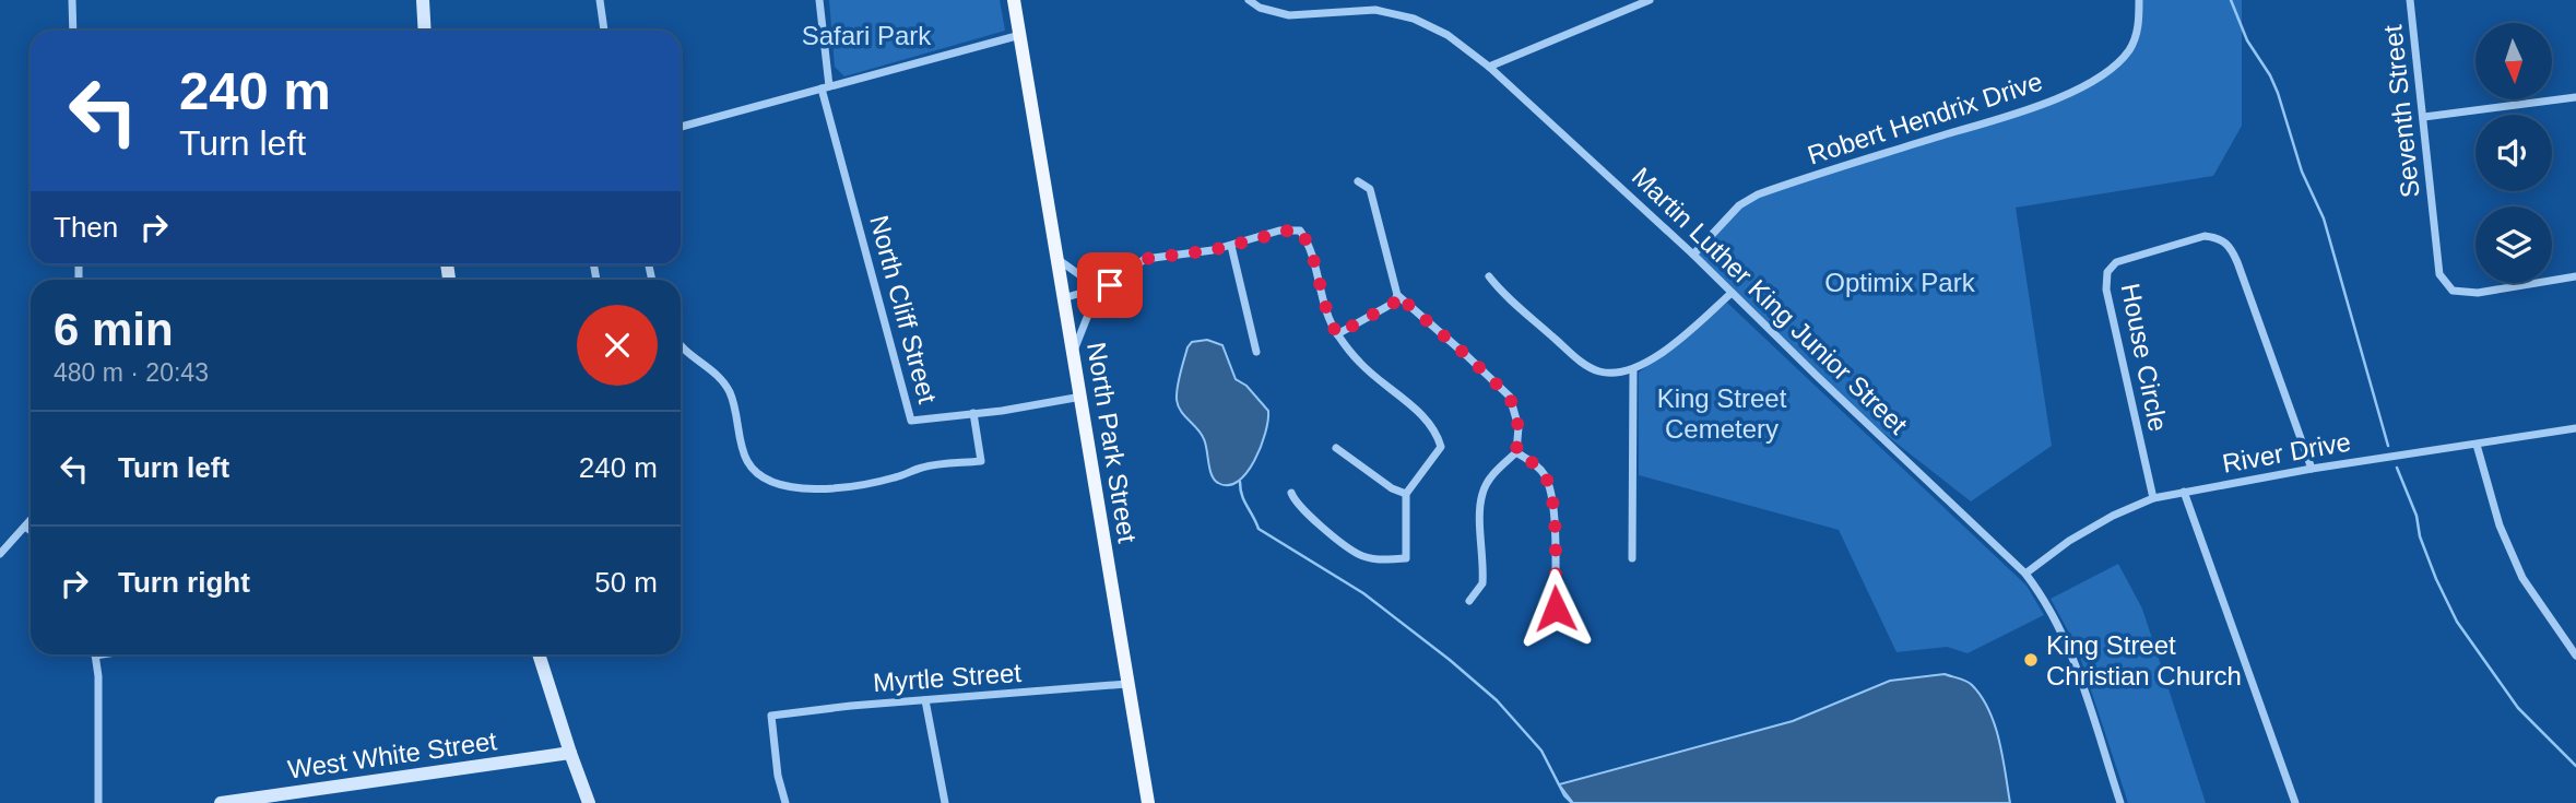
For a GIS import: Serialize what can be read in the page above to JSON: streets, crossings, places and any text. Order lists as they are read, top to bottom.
{
  "streets": {
    "main road": ["North Park Street"],
    "street": [
      "Seventh Street",
      "Robert Hendrix Drive",
      "Martin Luther King Junior Street",
      "North Cliff Street",
      "House Circle",
      "River Drive",
      "Myrtle Street",
      "West White Street"
    ]
  },
  "crossings": [
    ["Robert Hendrix Drive", "Martin Luther King Junior Street"],
    ["Martin Luther King Junior Street", "River Drive"],
    ["North Cliff Street", "North Park Street"],
    ["House Circle", "River Drive"],
    ["North Park Street", "Myrtle Street"]
  ],
  "parks": ["Safari Park", "Optimix Park", "King Street Cemetery"],
  "places": ["King Street Christian Church"],
  "north": "bottom",
  "page": {
    "turn": ["240 m", "Turn left"],
    "then": "Then",
    "heading": ["6 min", "480 m · 20:43"],
    "list": [
      {
        "name": "Turn left",
        "value": "240 m"
      },
      {
        "name": "Turn right",
        "value": "50 m"
      }
    ]
  }
}
